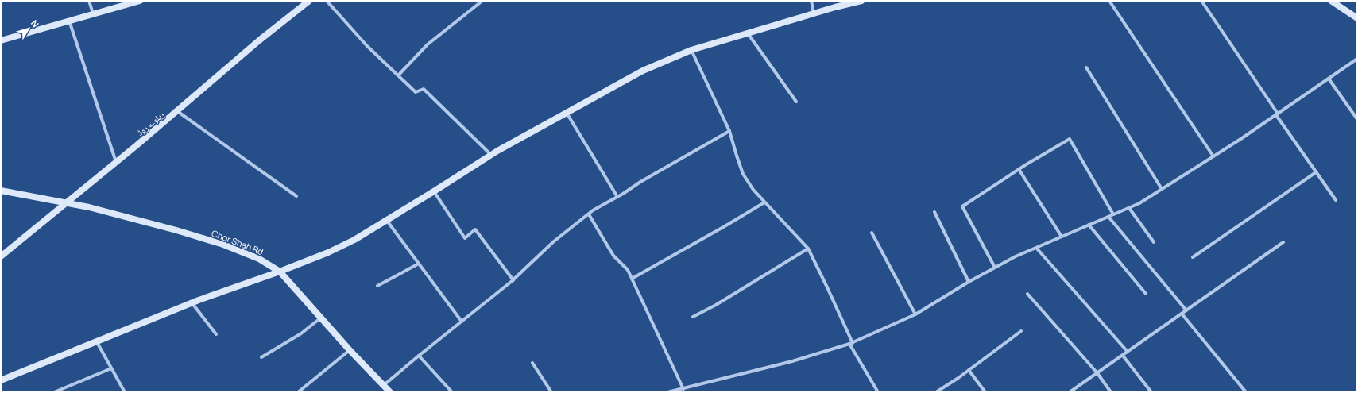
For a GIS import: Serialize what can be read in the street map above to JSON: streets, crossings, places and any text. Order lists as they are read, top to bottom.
{
  "streets": {
    "street": ["ریلوے روڈ", "Chor Shah Rd"]
  },
  "crossings": [
    ["ریلوے روڈ", "Chor Shah Rd"]
  ],
  "north": "top right"
}
